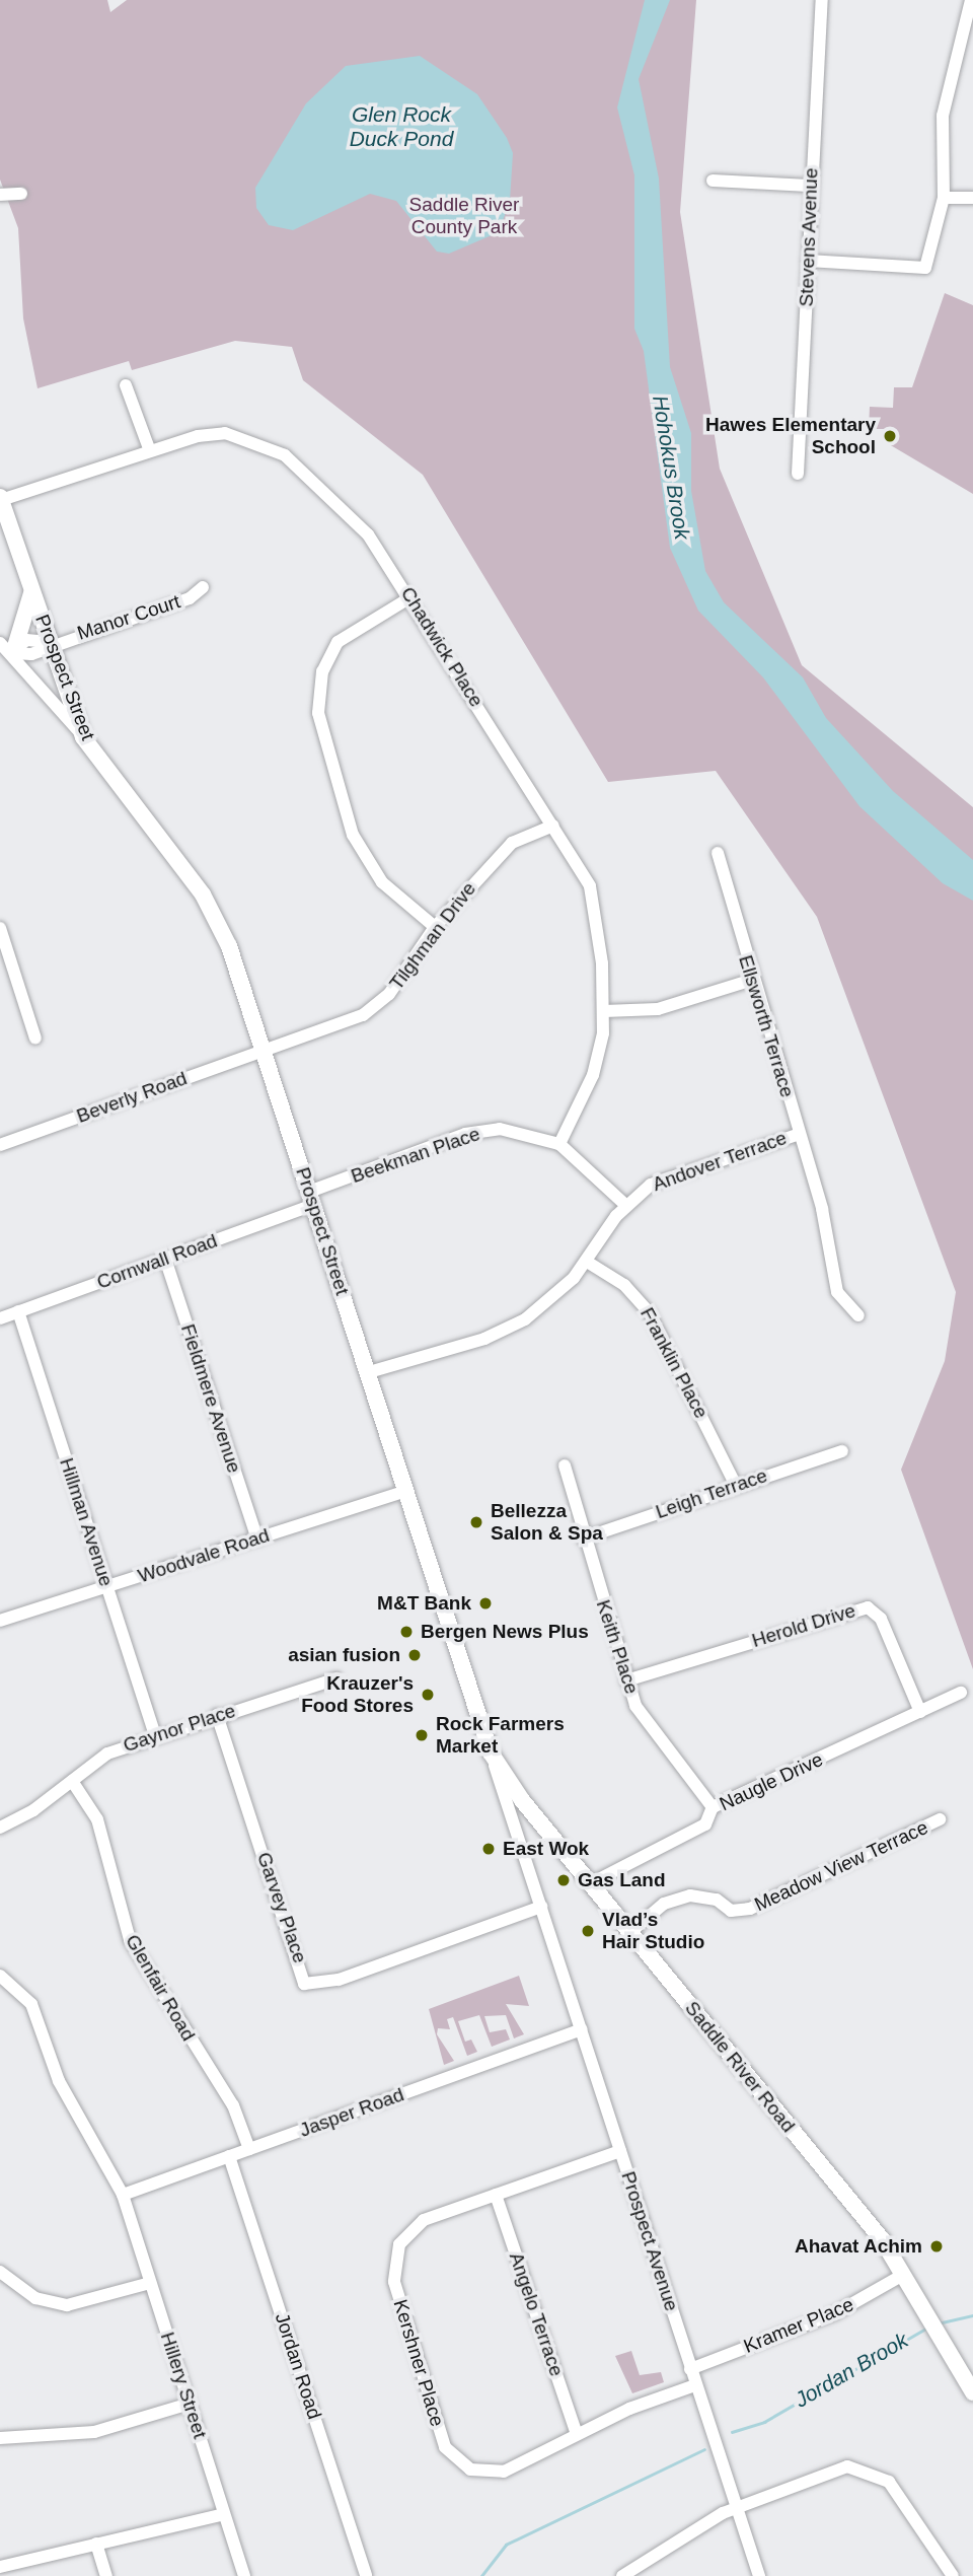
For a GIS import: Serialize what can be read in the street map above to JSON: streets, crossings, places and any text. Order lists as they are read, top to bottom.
{
  "streets": {
    "main road": ["Prospect Street", "Saddle River Road"],
    "street": [
      "Stevens Avenue",
      "Manor Court",
      "Chadwick Place",
      "Tilghman Drive",
      "Ellsworth Terrace",
      "Beverly Road",
      "Beekman Place",
      "Andover Terrace",
      "Cornwall Road",
      "Franklin Place",
      "Fieldmere Avenue",
      "Leigh Terrace",
      "Hillman Avenue",
      "Woodvale Road",
      "Herold Drive",
      "Keith Place",
      "Gaynor Place",
      "Naugle Drive",
      "Meadow View Terrace",
      "Garvey Place",
      "Glenfair Road",
      "Jasper Road",
      "Prospect Avenue",
      "Angelo Terrace",
      "Kramer Place",
      "Kershner Place",
      "Jordan Road",
      "Hillery Street"
    ]
  },
  "crossings": [
    ["Manor Court", "Prospect Street"],
    ["Chadwick Place", "Prospect Street"],
    ["Chadwick Place", "Tilghman Drive"],
    ["Chadwick Place", "Beekman Place"],
    ["Prospect Street", "Tilghman Drive"],
    ["Prospect Street", "Beverly Road"],
    ["Prospect Street", "Beekman Place"],
    ["Prospect Street", "Andover Terrace"],
    ["Prospect Street", "Cornwall Road"],
    ["Prospect Street", "Woodvale Road"],
    ["Prospect Street", "Garvey Place"],
    ["Prospect Street", "Saddle River Road"],
    ["Prospect Street", "Prospect Avenue"],
    ["Tilghman Drive", "Beverly Road"],
    ["Ellsworth Terrace", "Andover Terrace"],
    ["Beekman Place", "Andover Terrace"],
    ["Beekman Place", "Cornwall Road"],
    ["Andover Terrace", "Franklin Place"],
    ["Cornwall Road", "Fieldmere Avenue"],
    ["Cornwall Road", "Hillman Avenue"],
    ["Franklin Place", "Leigh Terrace"],
    ["Fieldmere Avenue", "Woodvale Road"],
    ["Leigh Terrace", "Keith Place"],
    ["Hillman Avenue", "Woodvale Road"],
    ["Hillman Avenue", "Gaynor Place"],
    ["Herold Drive", "Keith Place"],
    ["Herold Drive", "Naugle Drive"],
    ["Keith Place", "Naugle Drive"],
    ["Gaynor Place", "Garvey Place"],
    ["Gaynor Place", "Glenfair Road"],
    ["Naugle Drive", "Saddle River Road"],
    ["Meadow View Terrace", "Saddle River Road"],
    ["Garvey Place", "Prospect Avenue"],
    ["Glenfair Road", "Jasper Road"],
    ["Saddle River Road", "Kramer Place"],
    ["Jasper Road", "Prospect Avenue"],
    ["Jasper Road", "Jordan Road"],
    ["Jasper Road", "Hillery Street"],
    ["Prospect Avenue", "Kramer Place"],
    ["Prospect Avenue", "Kershner Place"],
    ["Angelo Terrace", "Kershner Place"]
  ],
  "water": ["Glen Rock Duck Pond", "Hohokus Brook", "Jordan Brook"],
  "parks": ["Saddle River County Park"],
  "places": [
    "Hawes Elementary School",
    "Bellezza Salon & Spa",
    "M&T Bank",
    "Bergen News Plus",
    "asian fusion",
    "Krauzer's Food Stores",
    "Rock Farmers Market",
    "East Wok",
    "Gas Land",
    "Vlad’s Hair Studio",
    "Ahavat Achim"
  ]
}
